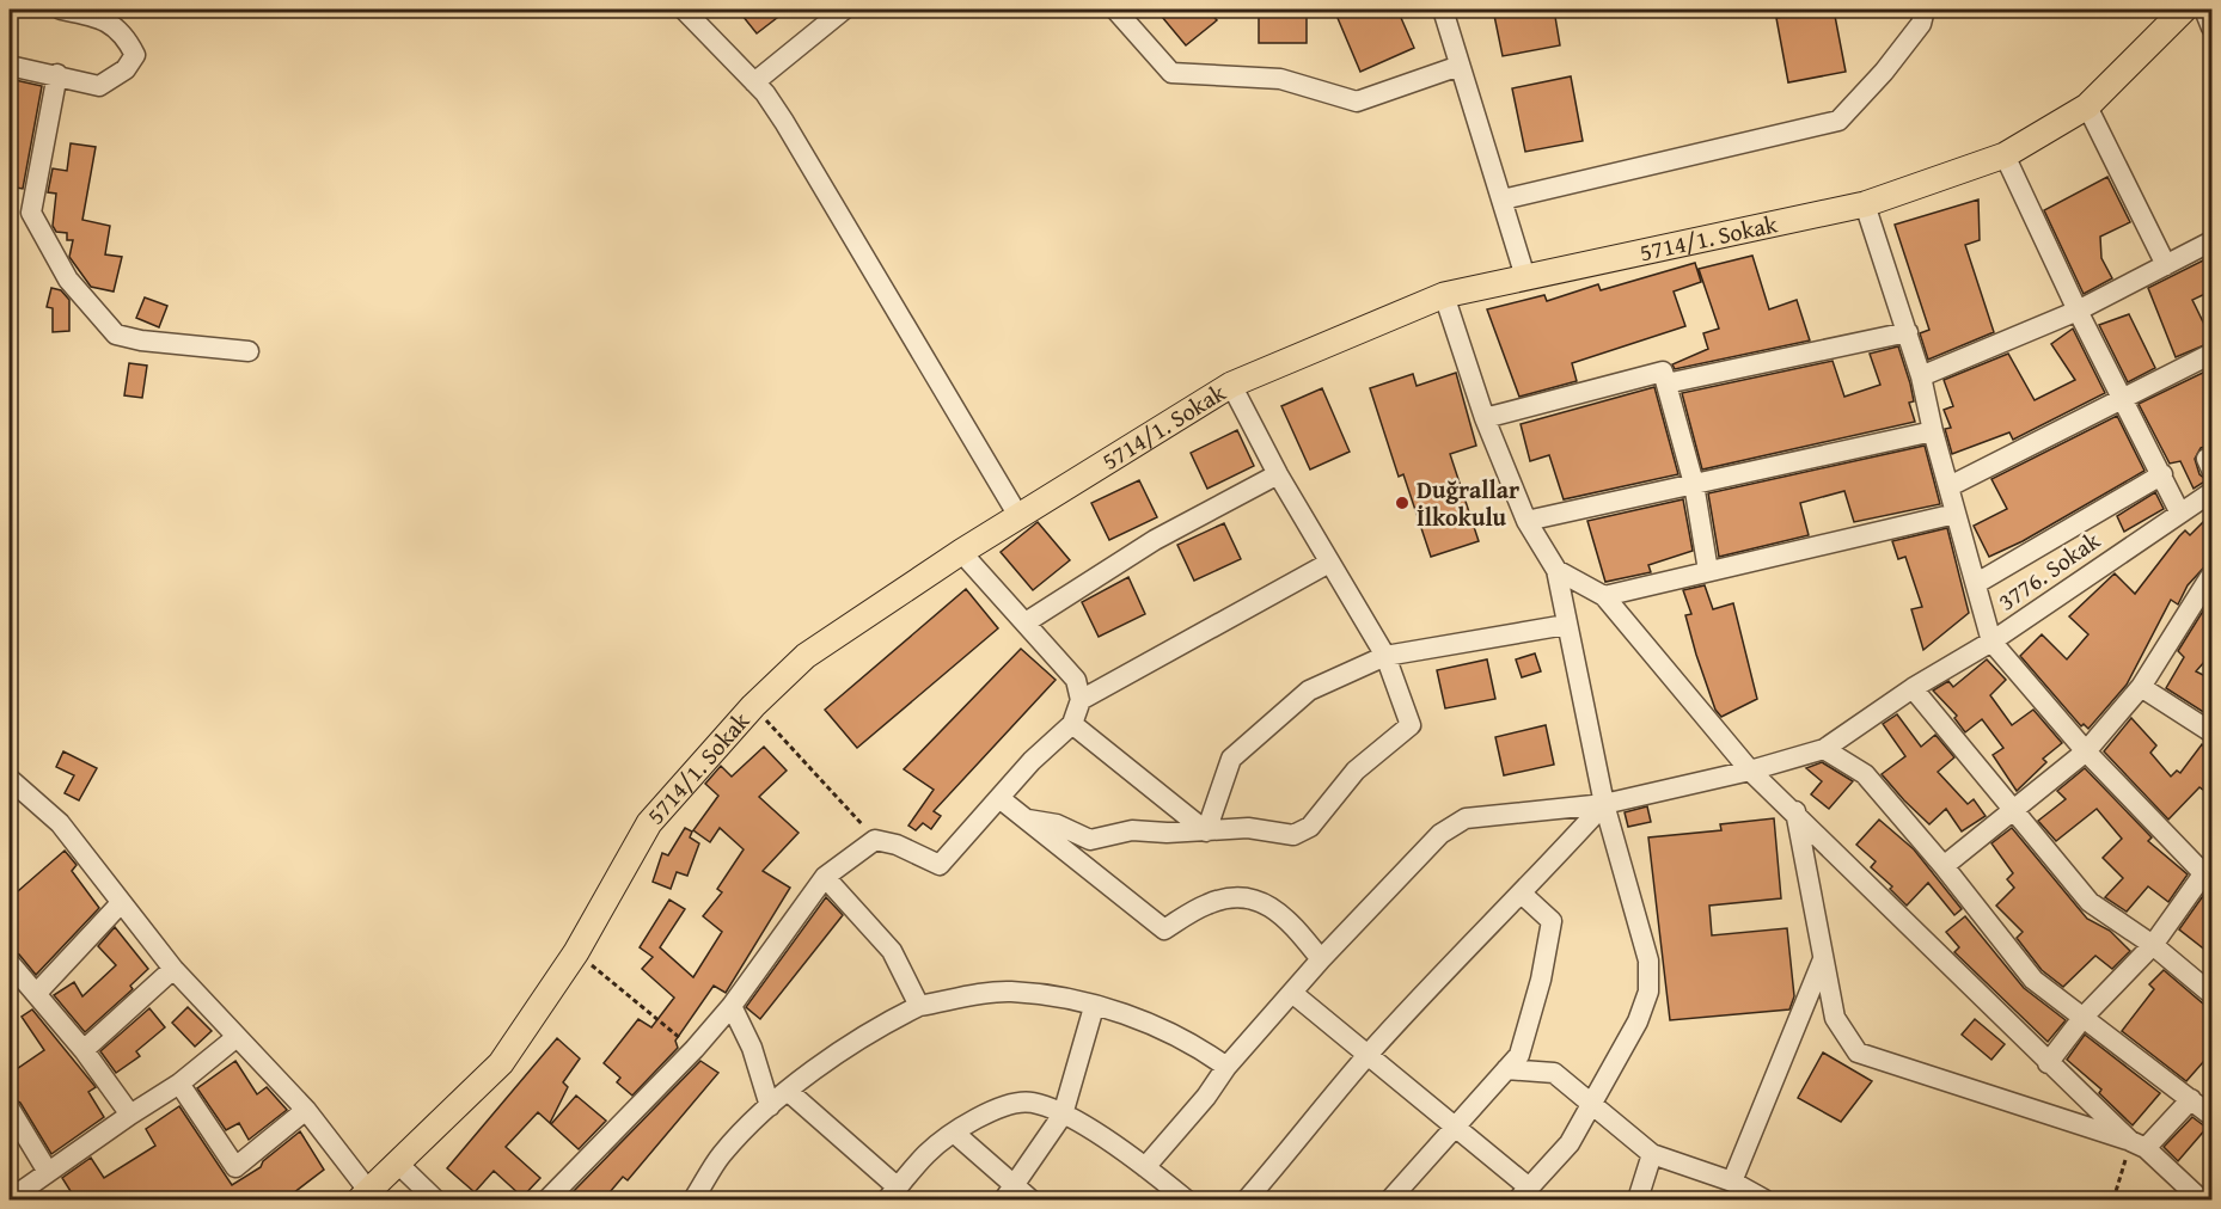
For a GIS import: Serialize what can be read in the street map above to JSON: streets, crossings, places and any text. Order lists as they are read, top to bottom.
{
  "streets": {
    "main road": ["5714/1. Sokak"],
    "street": ["3776. Sokak"]
  },
  "places": ["Duğrallar İlkokulu"]
}
